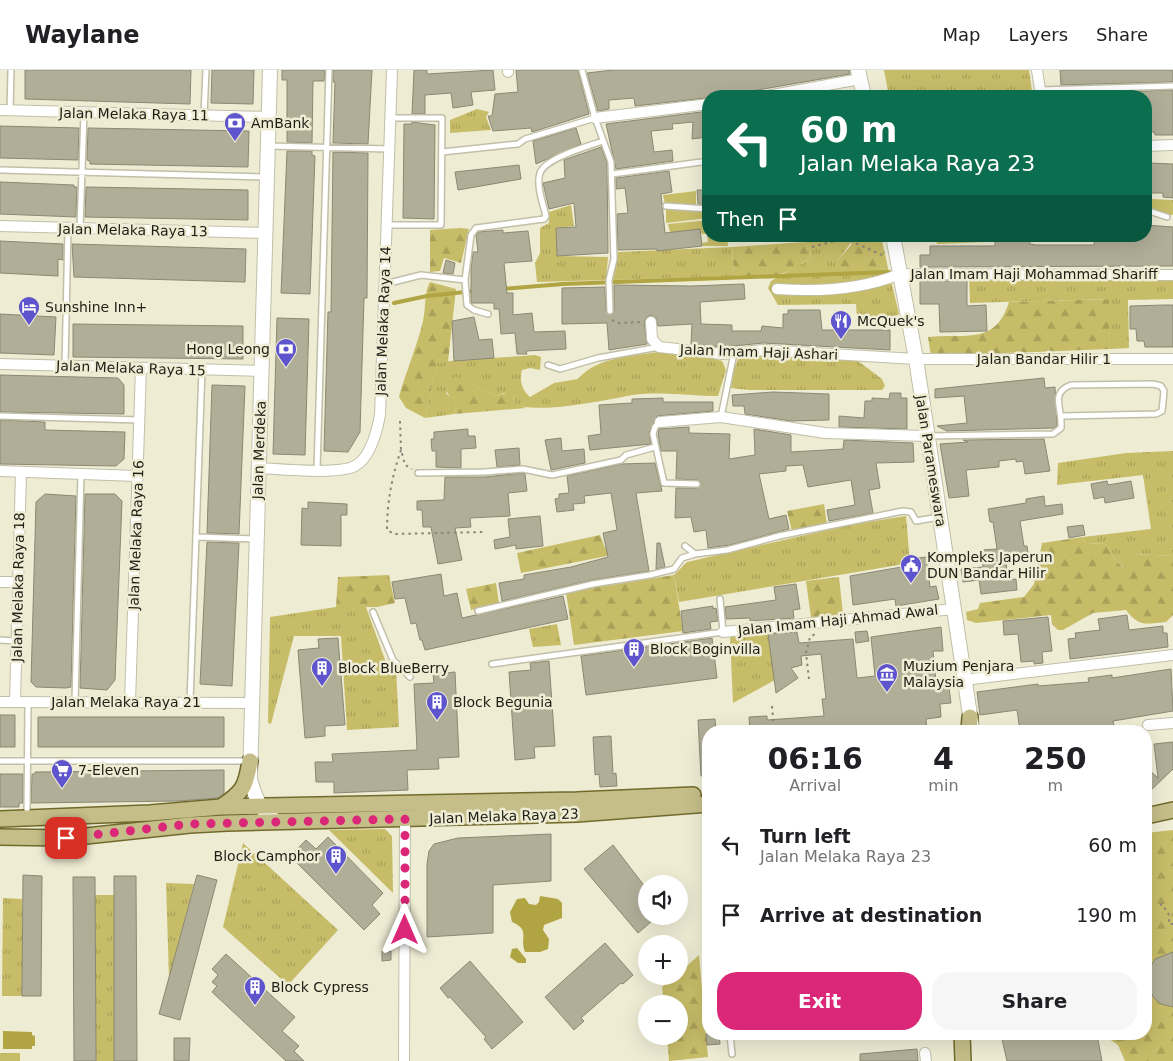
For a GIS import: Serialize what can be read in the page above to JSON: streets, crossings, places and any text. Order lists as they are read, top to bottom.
{
  "streets": {
    "main road": ["Jalan Merdeka", "Jalan Parameswara", "Jalan Melaka Raya 23"],
    "street": [
      "Jalan Melaka Raya 11",
      "Jalan Melaka Raya 13",
      "Jalan Imam Haji Mohammad Shariff",
      "Jalan Melaka Raya 14",
      "Jalan Imam Haji Ashari",
      "Jalan Bandar Hilir 1",
      "Jalan Melaka Raya 15",
      "Jalan Melaka Raya 16",
      "Jalan Melaka Raya 18",
      "Jalan Imam Haji Ahmad Awal",
      "Jalan Melaka Raya 21"
    ]
  },
  "crossings": [
    ["Jalan Melaka Raya 11", "Jalan Merdeka"],
    ["Jalan Melaka Raya 13", "Jalan Merdeka"],
    ["Jalan Imam Haji Mohammad Shariff", "Jalan Parameswara"],
    ["Jalan Melaka Raya 14", "Jalan Merdeka"],
    ["Jalan Imam Haji Ashari", "Jalan Bandar Hilir 1"],
    ["Jalan Imam Haji Ashari", "Jalan Parameswara"],
    ["Jalan Bandar Hilir 1", "Jalan Parameswara"],
    ["Jalan Melaka Raya 15", "Jalan Merdeka"],
    ["Jalan Melaka Raya 15", "Jalan Melaka Raya 16"],
    ["Jalan Merdeka", "Jalan Melaka Raya 21"],
    ["Jalan Merdeka", "Jalan Melaka Raya 23"],
    ["Jalan Parameswara", "Jalan Imam Haji Ahmad Awal"],
    ["Jalan Melaka Raya 16", "Jalan Melaka Raya 21"],
    ["Jalan Melaka Raya 18", "Jalan Melaka Raya 21"]
  ],
  "places": {
    "bank": ["AmBank", "Hong Leong"],
    "hotel": ["Sunshine Inn+"],
    "restaurant": ["McQuek's"],
    "public building": ["Kompleks Japerun DUN Bandar Hilir"],
    "building": [
      "Block Boginvilla",
      "Block BlueBerry",
      "Block Begunia",
      "Block Camphor",
      "Block Cypress"
    ],
    "museum": ["Muzium Penjara Malaysia"],
    "supermarket": ["7-Eleven"]
  },
  "page": {
    "header": "Waylane",
    "nav": ["Map", "Layers", "Share"],
    "turn": ["60 m", "Jalan Melaka Raya 23"],
    "then": "Then",
    "eta": [
      "06:16",
      "Arrival",
      "4",
      "min",
      "250",
      "m"
    ],
    "list": [
      {
        "name": "Turn left",
        "note": "Jalan Melaka Raya 23",
        "value": "60 m"
      },
      {
        "name": "Arrive at destination",
        "value": "190 m"
      }
    ],
    "map_buttons": ["+", "−"],
    "buttons": ["Exit", "Share"]
  }
}
